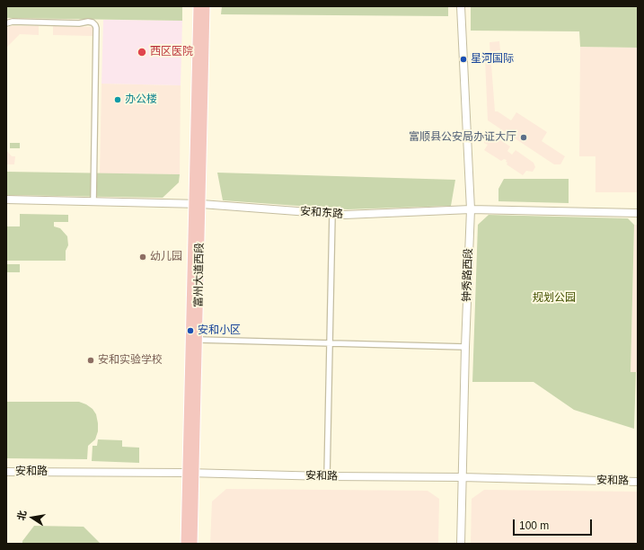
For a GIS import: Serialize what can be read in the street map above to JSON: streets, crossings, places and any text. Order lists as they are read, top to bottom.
{
  "streets": {
    "main road": ["富州大道西段"],
    "street": ["安和东路", "钟秀路西段", "安和路"]
  },
  "crossings": [
    ["安和东路", "富州大道西段"],
    ["安和东路", "钟秀路西段"],
    ["富州大道西段", "安和路"],
    ["钟秀路西段", "安和路"]
  ],
  "parks": ["规划公园"],
  "places": [
    "西区医院",
    "星河国际",
    "办公楼",
    "富顺县公安局办证大厅",
    "幼儿园",
    "安和小区",
    "安和实验学校"
  ],
  "scale_bar": "100 m",
  "north": "left"
}
